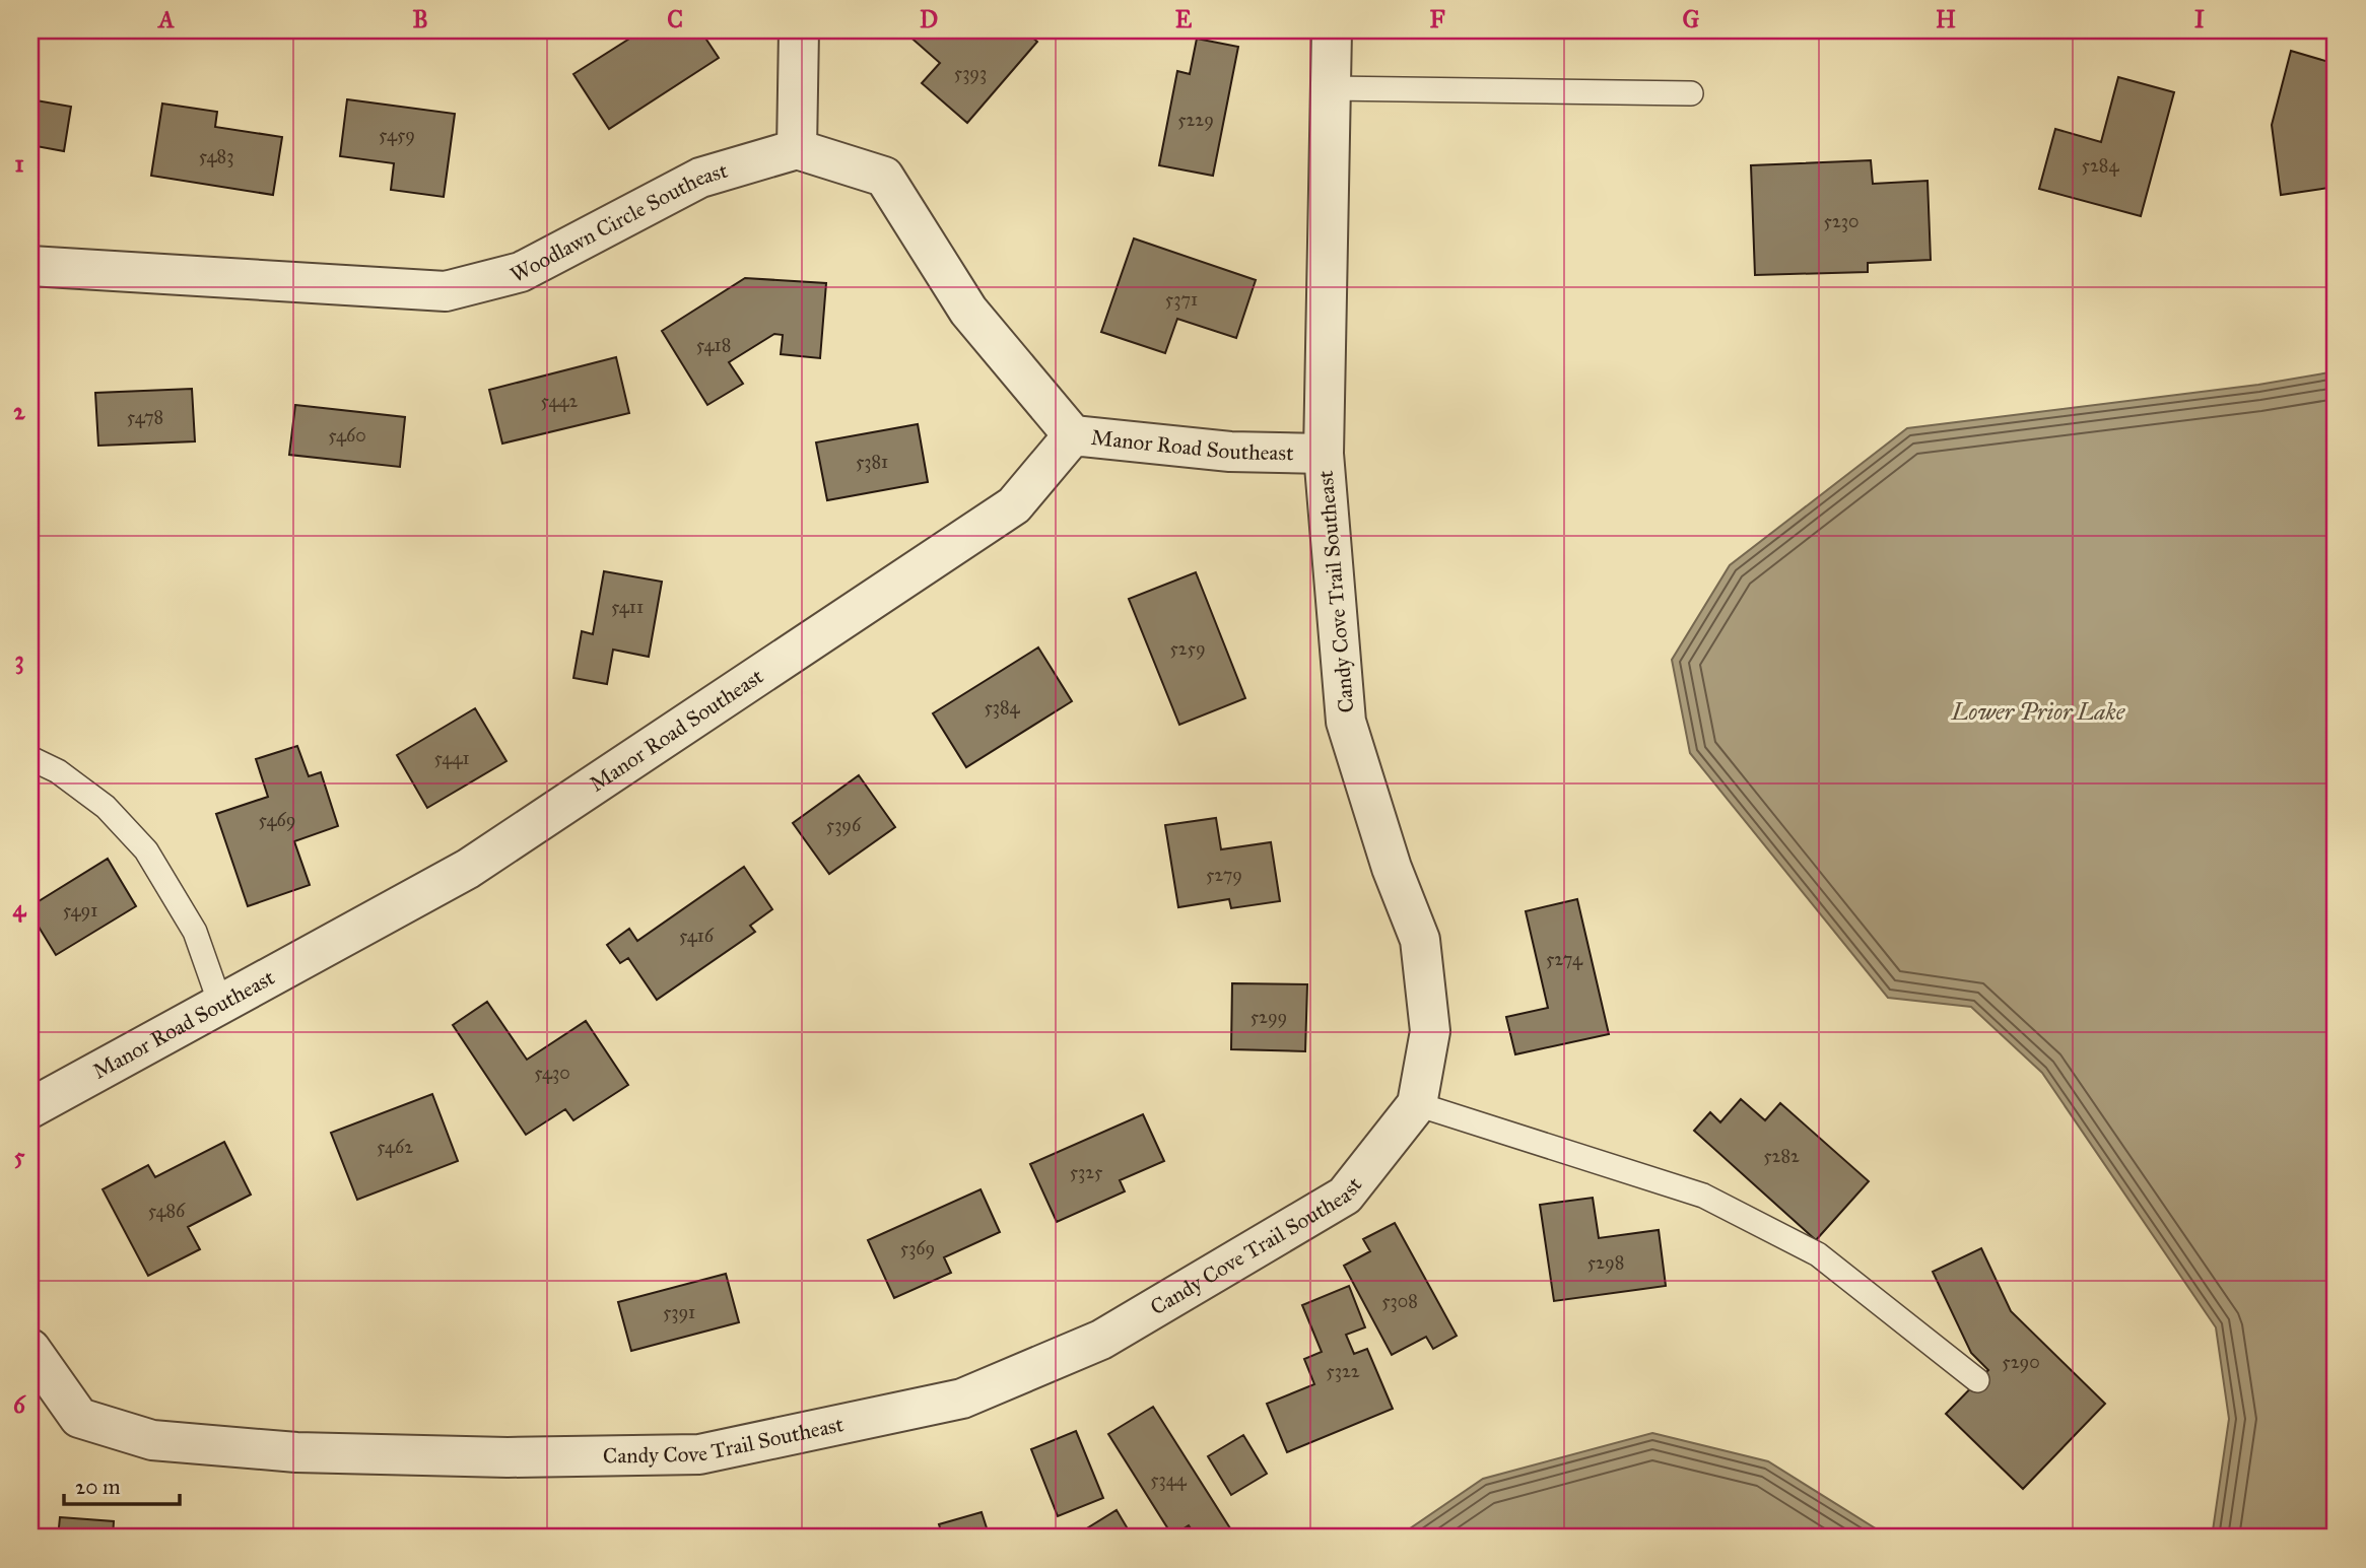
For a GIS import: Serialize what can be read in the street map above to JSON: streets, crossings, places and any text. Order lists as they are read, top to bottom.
{
  "streets": {
    "street": ["Woodlawn Circle Southeast", "Manor Road Southeast", "Candy Cove Trail Southeast"]
  },
  "crossings": [
    ["Manor Road Southeast", "Candy Cove Trail Southeast"]
  ],
  "water": ["Lower Prior Lake"],
  "house_numbers": [
    "5393",
    "5229",
    "5459",
    "5483",
    "5284",
    "5230",
    "5371",
    "5418",
    "5442",
    "5478",
    "5460",
    "5381",
    "5411",
    "5259",
    "5384",
    "5441",
    "5469",
    "5396",
    "5279",
    "5491",
    "5416",
    "5274",
    "5299",
    "5430",
    "5462",
    "5282",
    "5325",
    "5486",
    "5369",
    "5298",
    "5308",
    "5391",
    "5290",
    "5322",
    "5344"
  ],
  "scale_bar": "20 m",
  "grid": {
    "columns": [
      "A",
      "B",
      "C",
      "D",
      "E",
      "F",
      "G",
      "H",
      "I"
    ],
    "rows": [
      "1",
      "2",
      "3",
      "4",
      "5",
      "6"
    ]
  }
}
